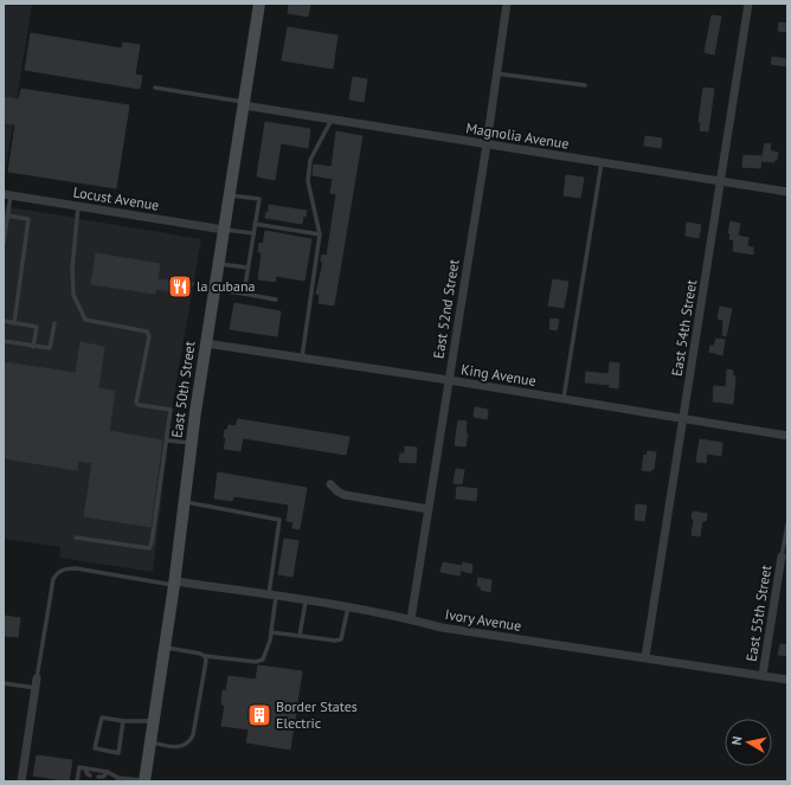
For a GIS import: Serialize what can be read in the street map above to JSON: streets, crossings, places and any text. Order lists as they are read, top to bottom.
{
  "streets": {
    "main road": ["East 50th Street"],
    "street": [
      "Magnolia Avenue",
      "Locust Avenue",
      "East 52nd Street",
      "East 54th Street",
      "King Avenue",
      "East 55th Street",
      "Ivory Avenue"
    ]
  },
  "crossings": [
    ["Magnolia Avenue", "East 52nd Street"],
    ["Magnolia Avenue", "East 54th Street"],
    ["Magnolia Avenue", "East 50th Street"],
    ["Locust Avenue", "East 50th Street"],
    ["East 52nd Street", "King Avenue"],
    ["East 52nd Street", "Ivory Avenue"],
    ["East 54th Street", "King Avenue"],
    ["East 54th Street", "Ivory Avenue"],
    ["King Avenue", "East 50th Street"],
    ["East 50th Street", "Ivory Avenue"],
    ["East 55th Street", "Ivory Avenue"]
  ],
  "places": {
    "restaurant": ["la cubana"],
    "building": ["Border States Electric"]
  },
  "north": "left"
}
